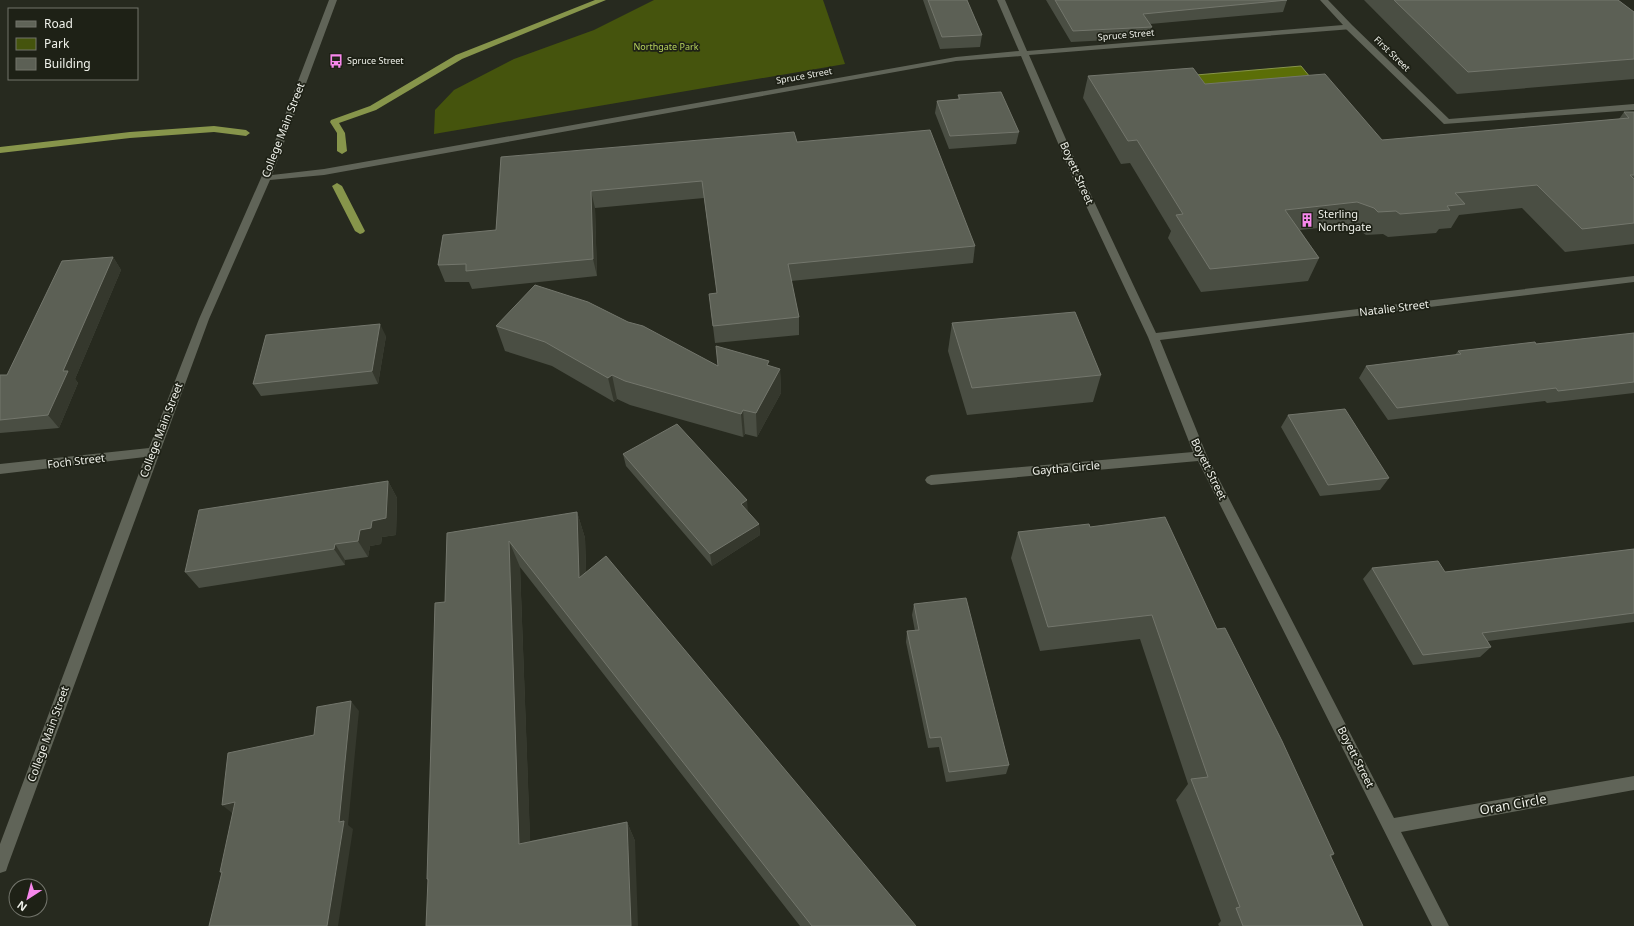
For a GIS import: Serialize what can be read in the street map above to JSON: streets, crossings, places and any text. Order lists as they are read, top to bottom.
{
  "streets": {
    "street": [
      "Spruce Street",
      "First Street",
      "College Main Street",
      "Boyett Street",
      "Natalie Street",
      "Foch Street",
      "Gaytha Circle",
      "Oran Circle"
    ]
  },
  "crossings": [
    ["Spruce Street", "First Street"],
    ["Spruce Street", "College Main Street"],
    ["Spruce Street", "Boyett Street"],
    ["College Main Street", "Foch Street"],
    ["Boyett Street", "Natalie Street"],
    ["Boyett Street", "Gaytha Circle"],
    ["Boyett Street", "Oran Circle"]
  ],
  "parks": ["Northgate Park"],
  "places": {
    "bus stop": ["Spruce Street"],
    "building": ["Sterling Northgate"]
  },
  "legend": ["Road", "Park", "Building"],
  "north": "bottom left"
}
